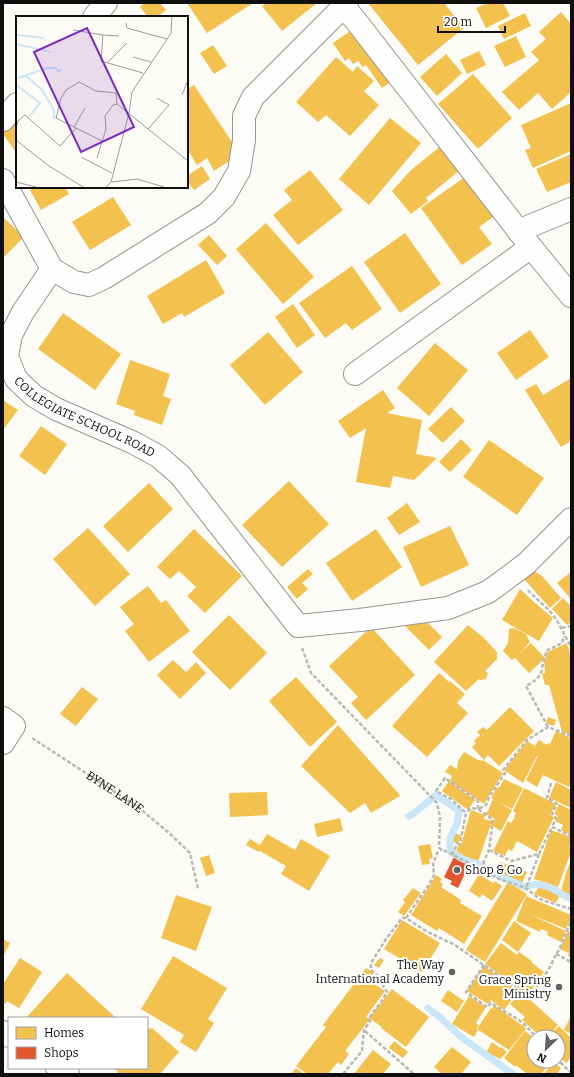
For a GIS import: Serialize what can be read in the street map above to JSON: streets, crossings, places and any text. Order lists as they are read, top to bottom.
{
  "streets": {
    "street": ["COLLEGIATE SCHOOL ROAD"],
    "path": ["BYNE LANE"]
  },
  "places": ["Shop & Go", "The Way International Academy", "Grace Spring Ministry"],
  "legend": ["Homes", "Shops"],
  "scale_bar": "20 m",
  "north": "bottom left"
}
